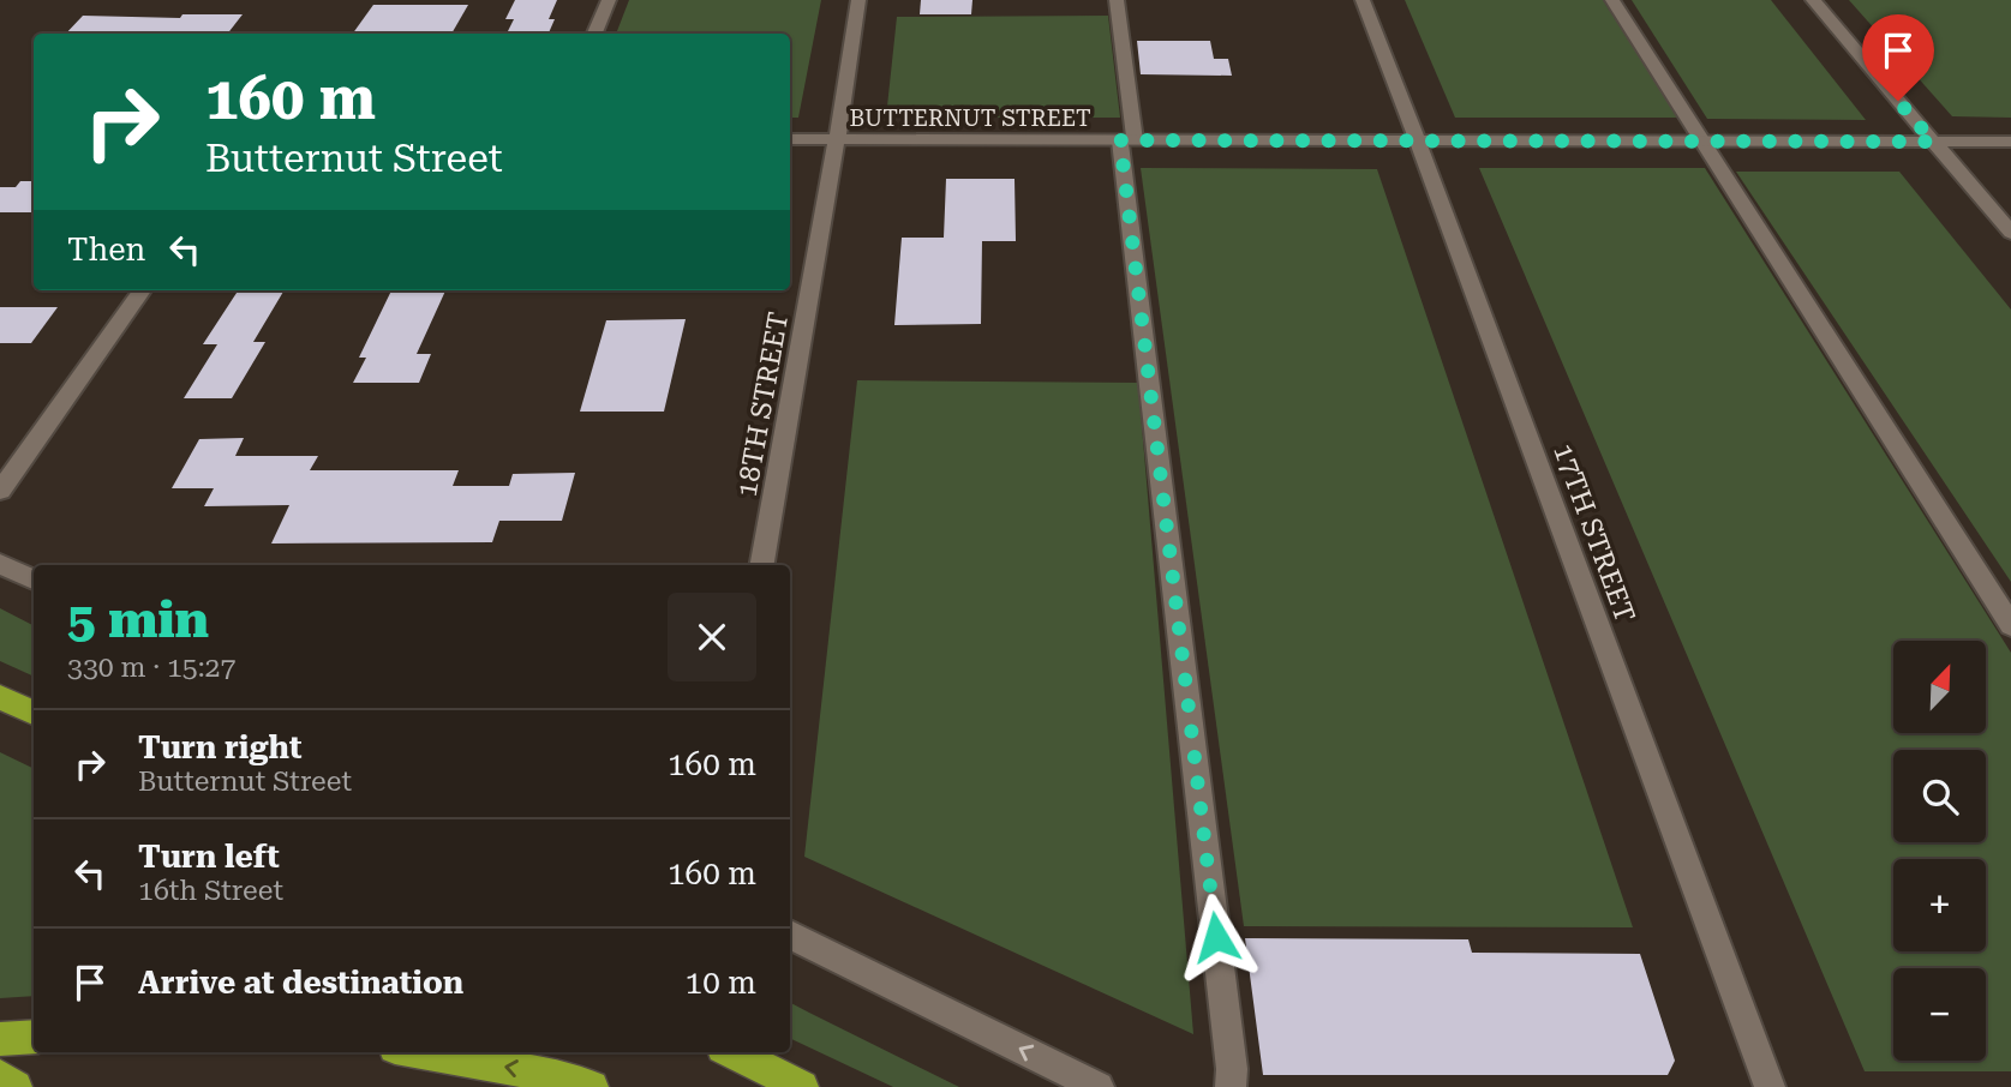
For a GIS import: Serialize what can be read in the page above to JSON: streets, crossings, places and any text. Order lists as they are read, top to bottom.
{
  "streets": {
    "street": ["BUTTERNUT STREET", "18TH STREET", "17TH STREET"]
  },
  "crossings": [
    ["BUTTERNUT STREET", "18TH STREET"],
    ["BUTTERNUT STREET", "17TH STREET"]
  ],
  "north": "top right",
  "page": {
    "turn": ["160 m", "Butternut Street"],
    "then": "Then",
    "heading": ["5 min", "330 m · 15:27"],
    "map_buttons": ["+", "−"],
    "list": [
      {
        "name": "Turn right",
        "note": "Butternut Street",
        "value": "160 m"
      },
      {
        "name": "Turn left",
        "note": "16th Street",
        "value": "160 m"
      },
      {
        "name": "Arrive at destination",
        "value": "10 m"
      }
    ]
  }
}
